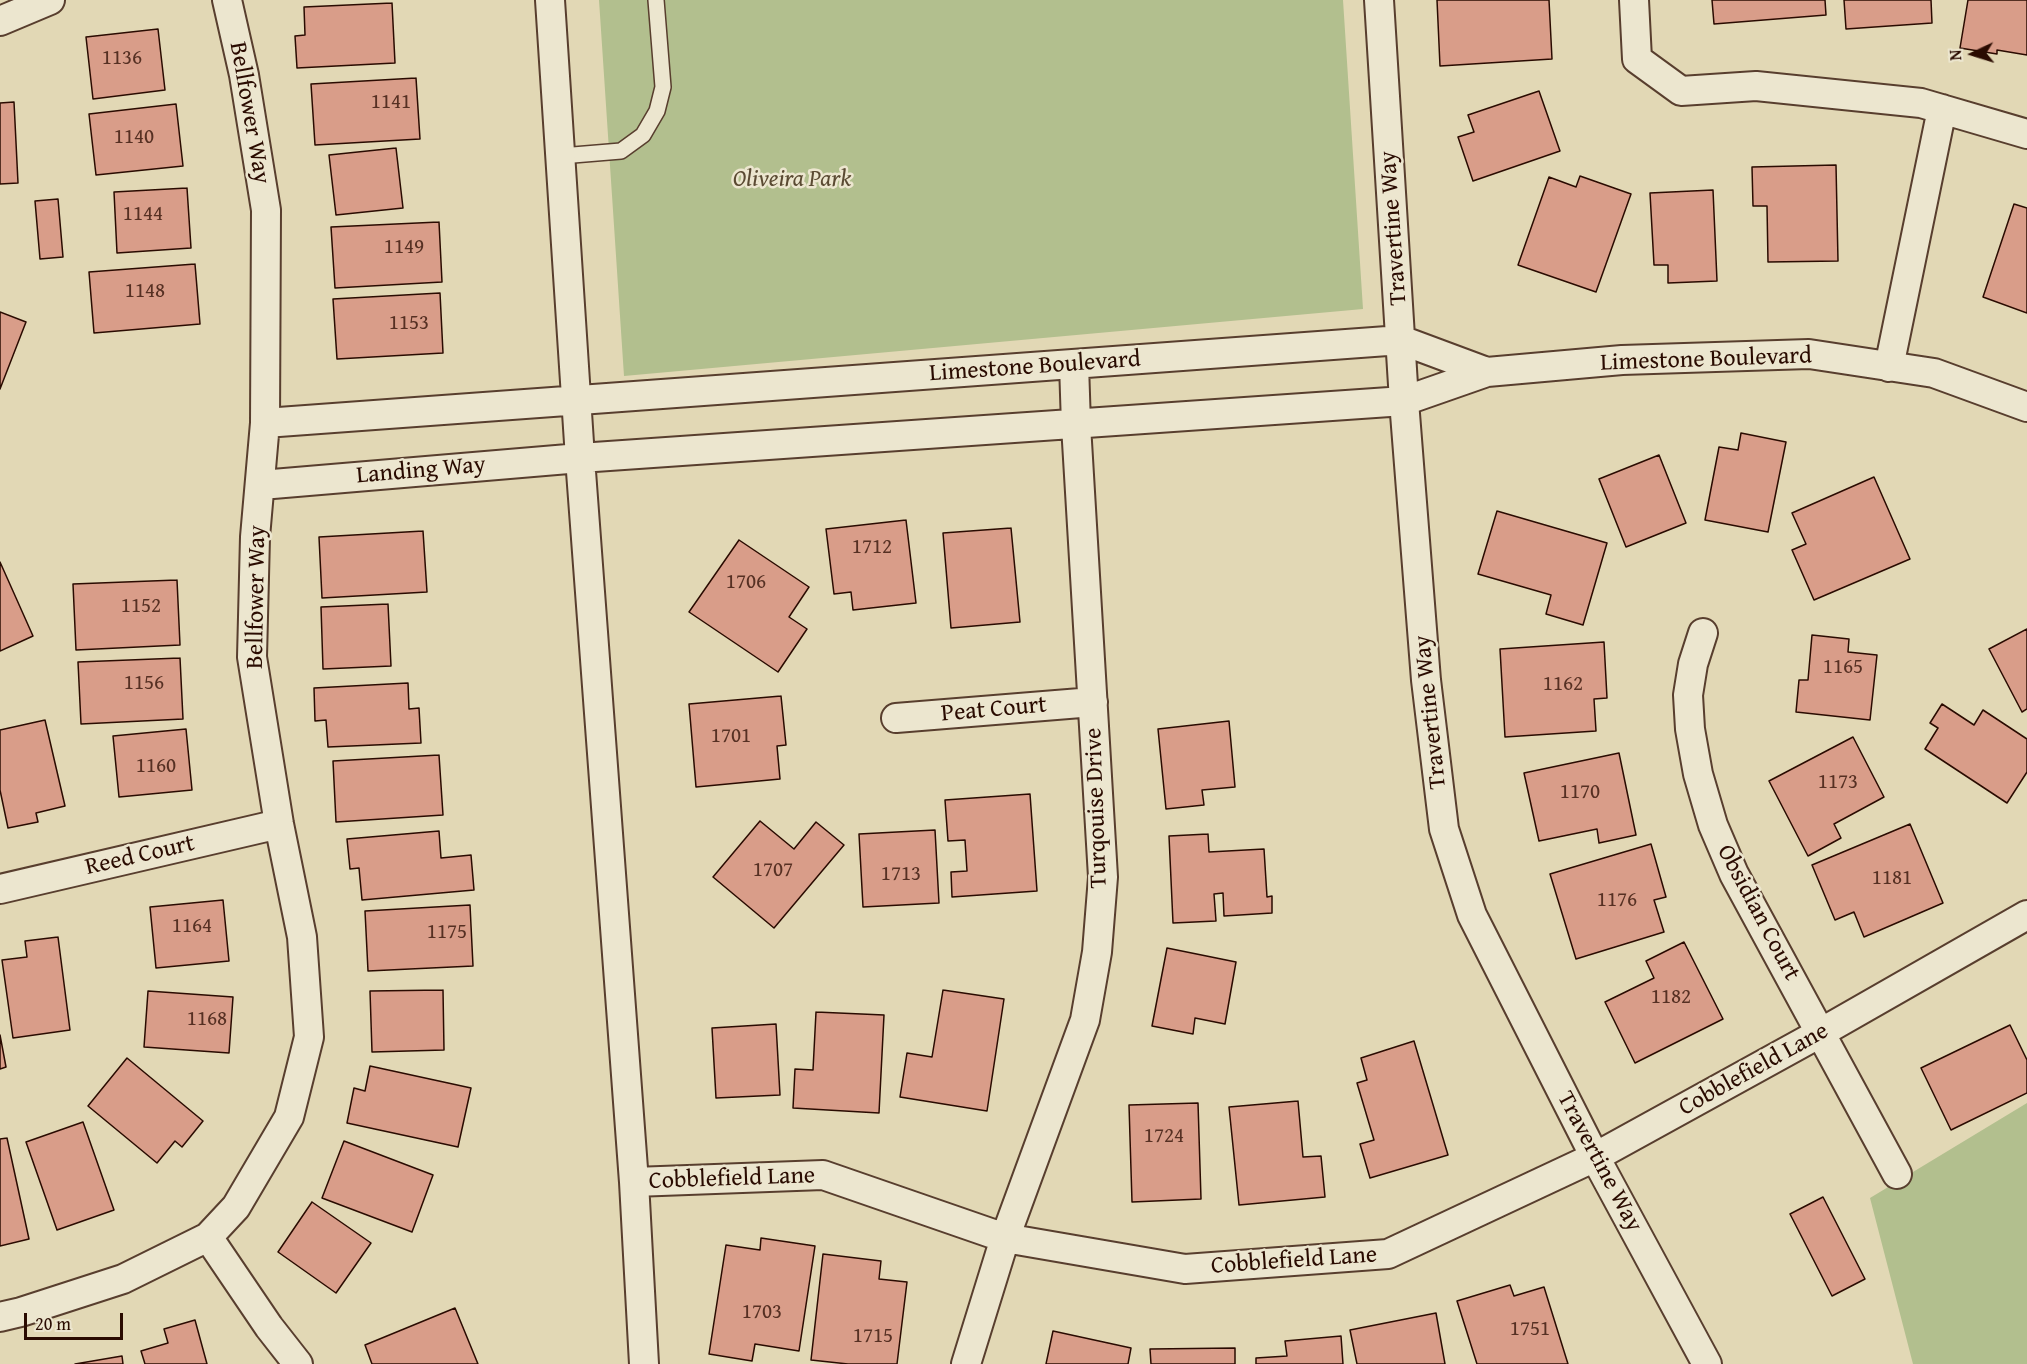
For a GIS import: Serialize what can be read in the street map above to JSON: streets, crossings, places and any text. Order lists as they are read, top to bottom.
{
  "streets": {
    "street": [
      "Bellfower Way",
      "Travertine Way",
      "Limestone Boulevard",
      "Landing Way",
      "Peat Court",
      "Turqouise Drive",
      "Reed Court",
      "Obsidian Court",
      "Cobblefield Lane"
    ]
  },
  "crossings": [
    ["Bellfower Way", "Landing Way"],
    ["Bellfower Way", "Reed Court"],
    ["Travertine Way", "Limestone Boulevard"],
    ["Travertine Way", "Cobblefield Lane"],
    ["Limestone Boulevard", "Landing Way"],
    ["Limestone Boulevard", "Turqouise Drive"],
    ["Peat Court", "Turqouise Drive"],
    ["Turqouise Drive", "Cobblefield Lane"],
    ["Obsidian Court", "Cobblefield Lane"]
  ],
  "parks": ["Oliveira Park"],
  "house_numbers": [
    "1136",
    "1141",
    "1140",
    "1144",
    "1149",
    "1148",
    "1153",
    "1712",
    "1706",
    "1152",
    "1165",
    "1156",
    "1162",
    "1701",
    "1160",
    "1173",
    "1170",
    "1707",
    "1713",
    "1181",
    "1176",
    "1164",
    "1175",
    "1182",
    "1168",
    "1724",
    "1703",
    "1751",
    "1715"
  ],
  "scale_bar": "20 m",
  "north": "left"
}
